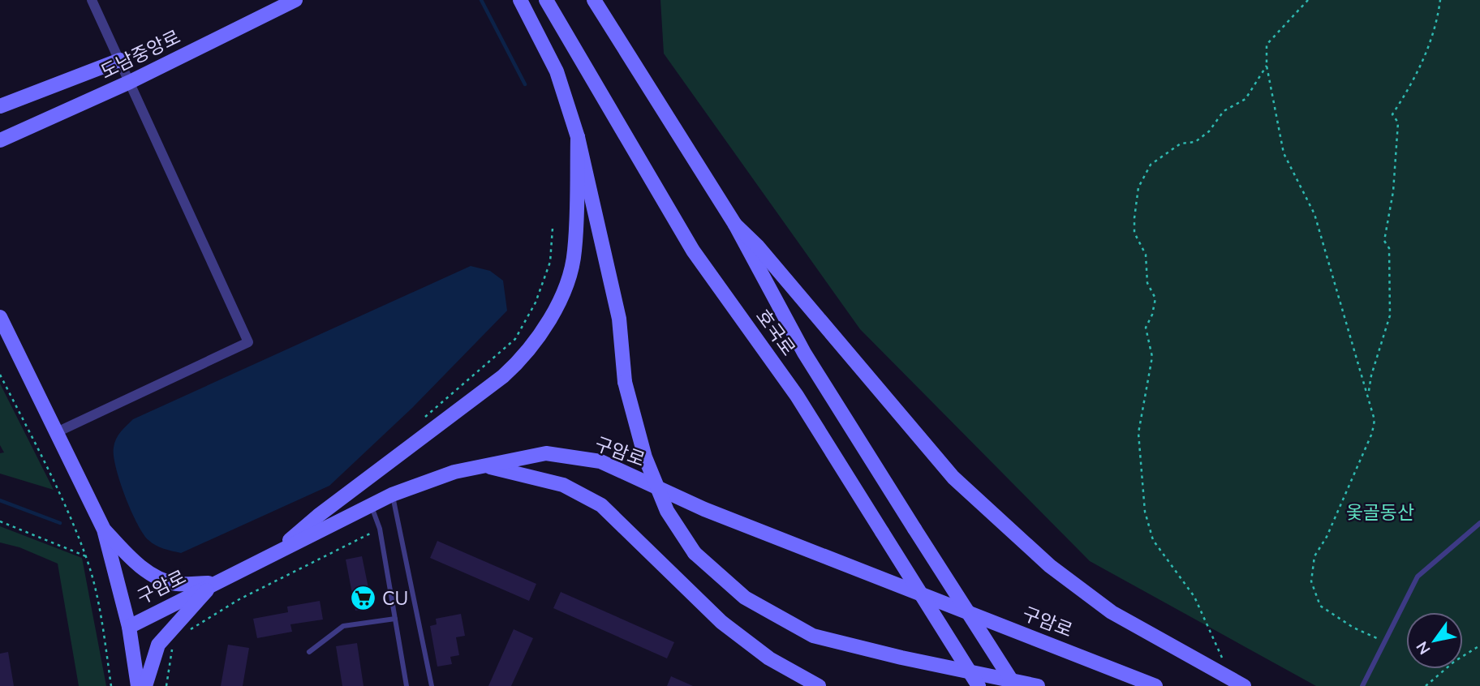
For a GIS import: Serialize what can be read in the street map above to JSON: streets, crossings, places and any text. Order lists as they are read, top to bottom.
{
  "streets": {
    "main road": ["도남중앙로", "호국로", "구암로"]
  },
  "parks": ["옻골동산"],
  "places": {
    "supermarket": ["CU"]
  },
  "north": "bottom left"
}
